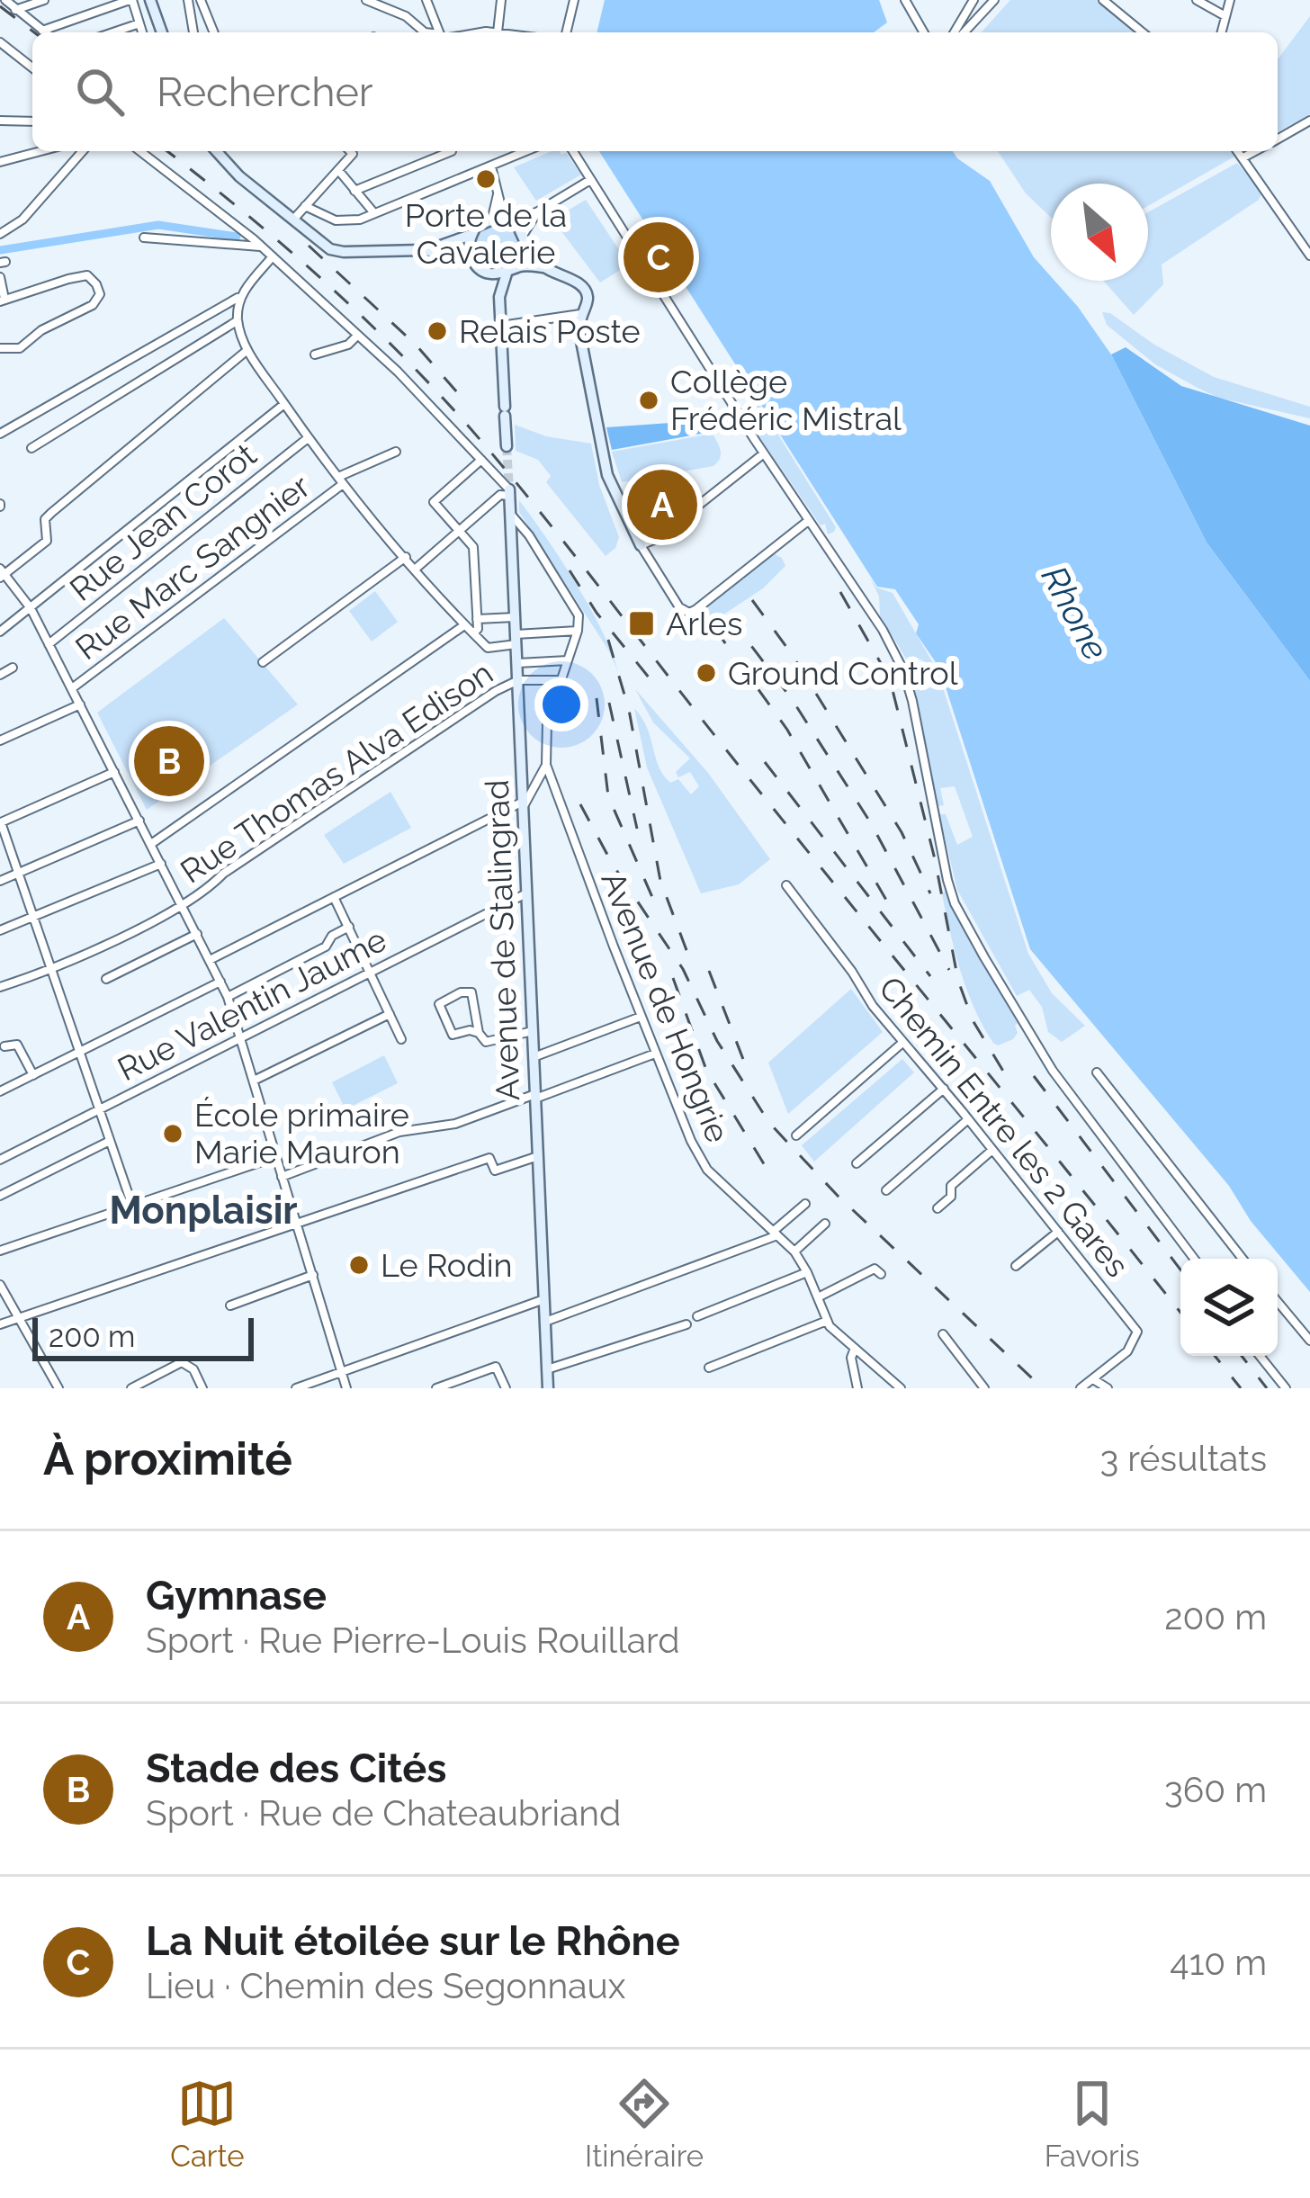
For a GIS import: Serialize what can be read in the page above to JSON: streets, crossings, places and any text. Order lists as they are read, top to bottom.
{
  "streets": {
    "main road": ["Avenue de Stalingrad"],
    "street": [
      "Rue Jean Corot",
      "Rue Marc Sangnier",
      "Rue Thomas Alva Edison",
      "Rue Valentin Jaume",
      "Avenue de Hongrie",
      "Chemin Entre les 2 Gares"
    ]
  },
  "crossings": [
    ["Rue Thomas Alva Edison", "Avenue de Stalingrad"],
    ["Avenue de Stalingrad", "Rue Valentin Jaume"]
  ],
  "districts": ["Monplaisir"],
  "water": ["Rhone"],
  "places": {
    "other": [
      "Porte de la Cavalerie",
      "Relais Poste",
      "Collège Frédéric Mistral",
      "Ground Control",
      "École primaire Marie Mauron",
      "Le Rodin"
    ],
    "transit": ["Arles"]
  },
  "scale_bar": "200 m",
  "north": "bottom right",
  "page": {
    "search": "Rechercher",
    "pins": ["C", "A", "B"],
    "scale": "200 m",
    "heading": ["À proximité", "3 résultats"],
    "list": [
      {
        "mark": "A",
        "name": "Gymnase",
        "note": "Sport · Rue Pierre-Louis Rouillard",
        "value": "200 m"
      },
      {
        "mark": "B",
        "name": "Stade des Cités",
        "note": "Sport · Rue de Chateaubriand",
        "value": "360 m"
      },
      {
        "mark": "C",
        "name": "La Nuit étoilée sur le Rhône",
        "note": "Lieu · Chemin des Segonnaux",
        "value": "410 m"
      }
    ],
    "nav": ["Carte", "Itinéraire", "Favoris"]
  }
}
